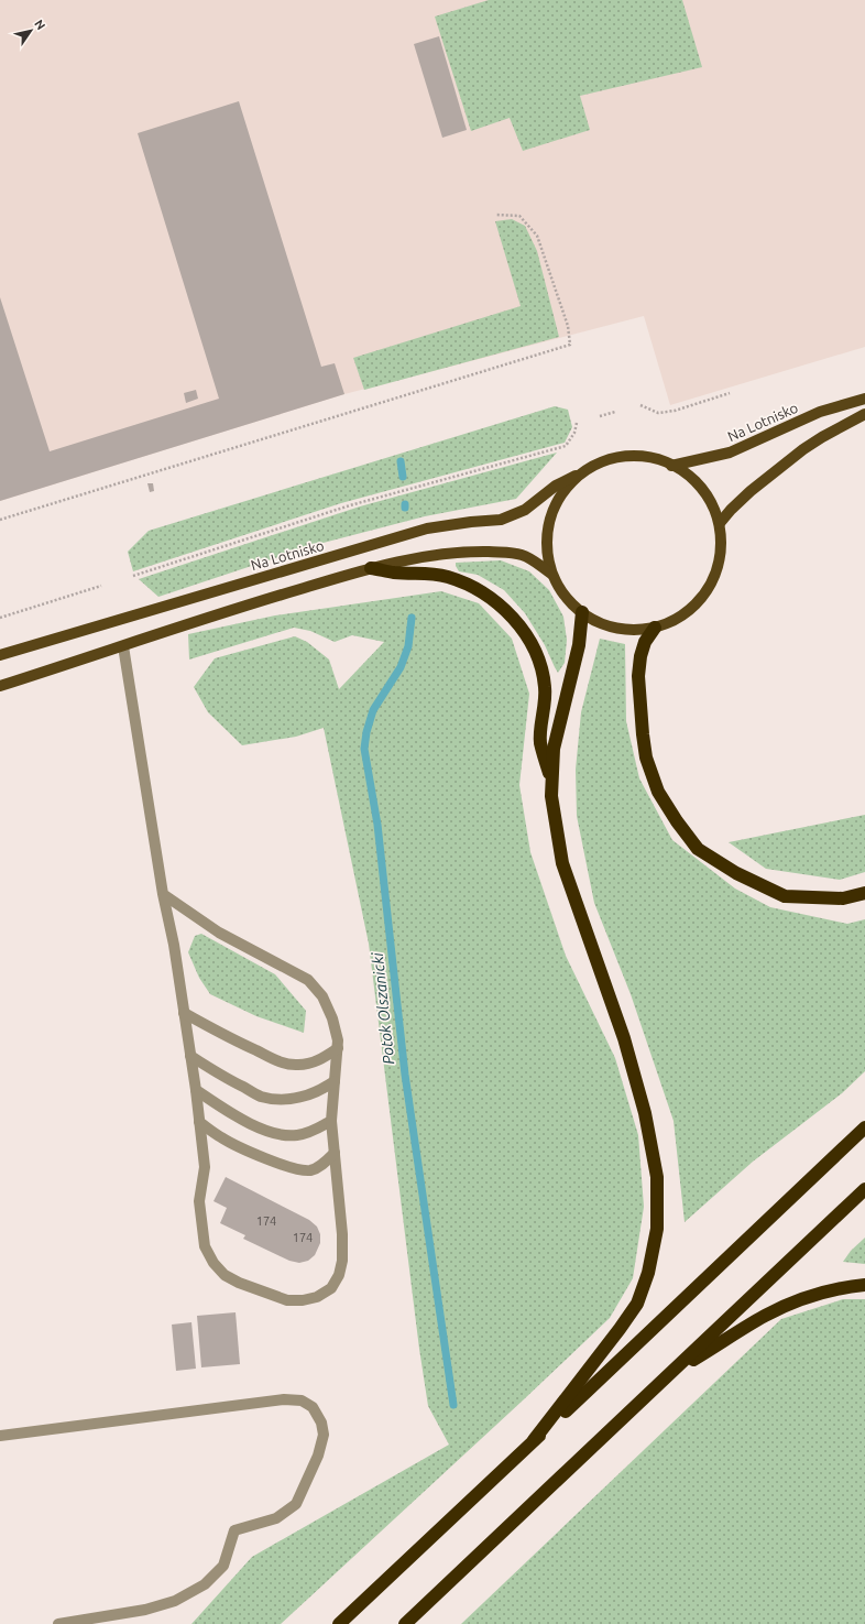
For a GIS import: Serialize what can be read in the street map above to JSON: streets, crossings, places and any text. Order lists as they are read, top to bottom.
{
  "streets": {
    "main road": ["Na Lotnisko"]
  },
  "water": ["Potok Olszanicki"],
  "house_numbers": ["174", "174"],
  "north": "top right"
}
